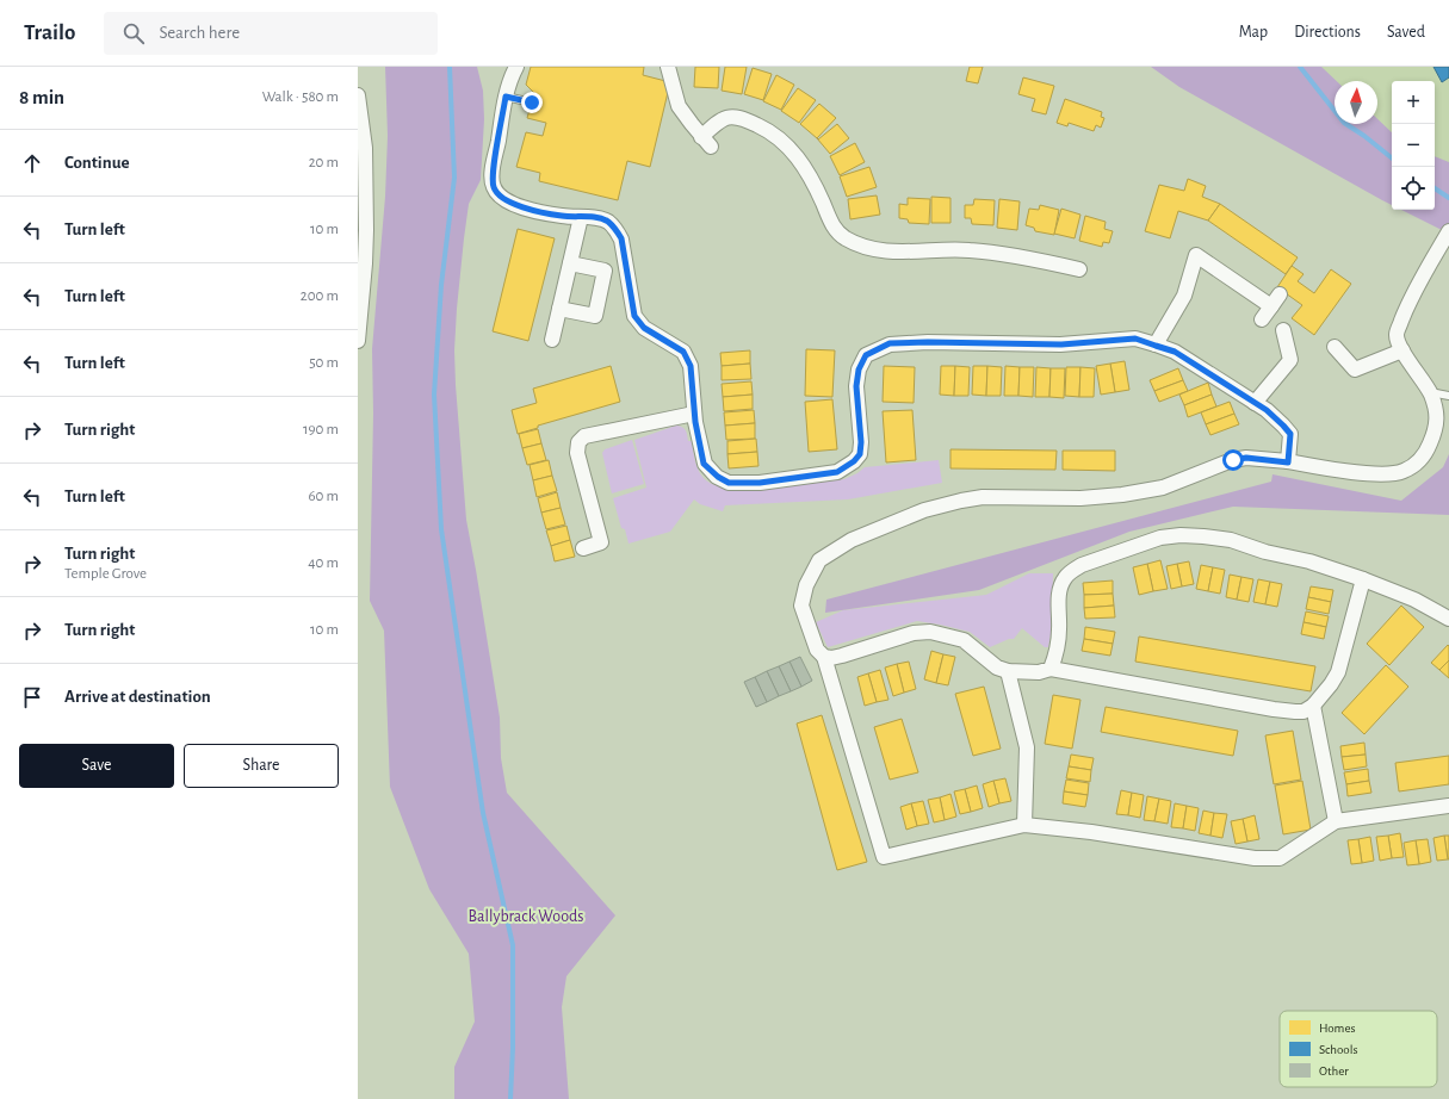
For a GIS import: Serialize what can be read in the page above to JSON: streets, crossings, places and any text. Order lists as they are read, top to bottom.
{
  "parks": ["Ballybrack Woods"],
  "legend": ["Homes", "Schools", "Other"],
  "north": "top",
  "page": {
    "header": "Trailo",
    "search": "Search here",
    "nav": ["Map", "Directions", "Saved"],
    "heading": ["8 min", "Walk · 580 m"],
    "map_buttons": ["+", "−"],
    "list": [
      ["Continue", "20 m"],
      ["Turn left", "10 m"],
      ["Turn left", "200 m"],
      ["Turn left", "50 m"],
      ["Turn right", "190 m"],
      ["Turn left", "60 m"],
      ["Turn right", "Temple Grove", "40 m"],
      ["Turn right", "10 m"],
      "Arrive at destination"
    ],
    "buttons": ["Save", "Share"]
  }
}
